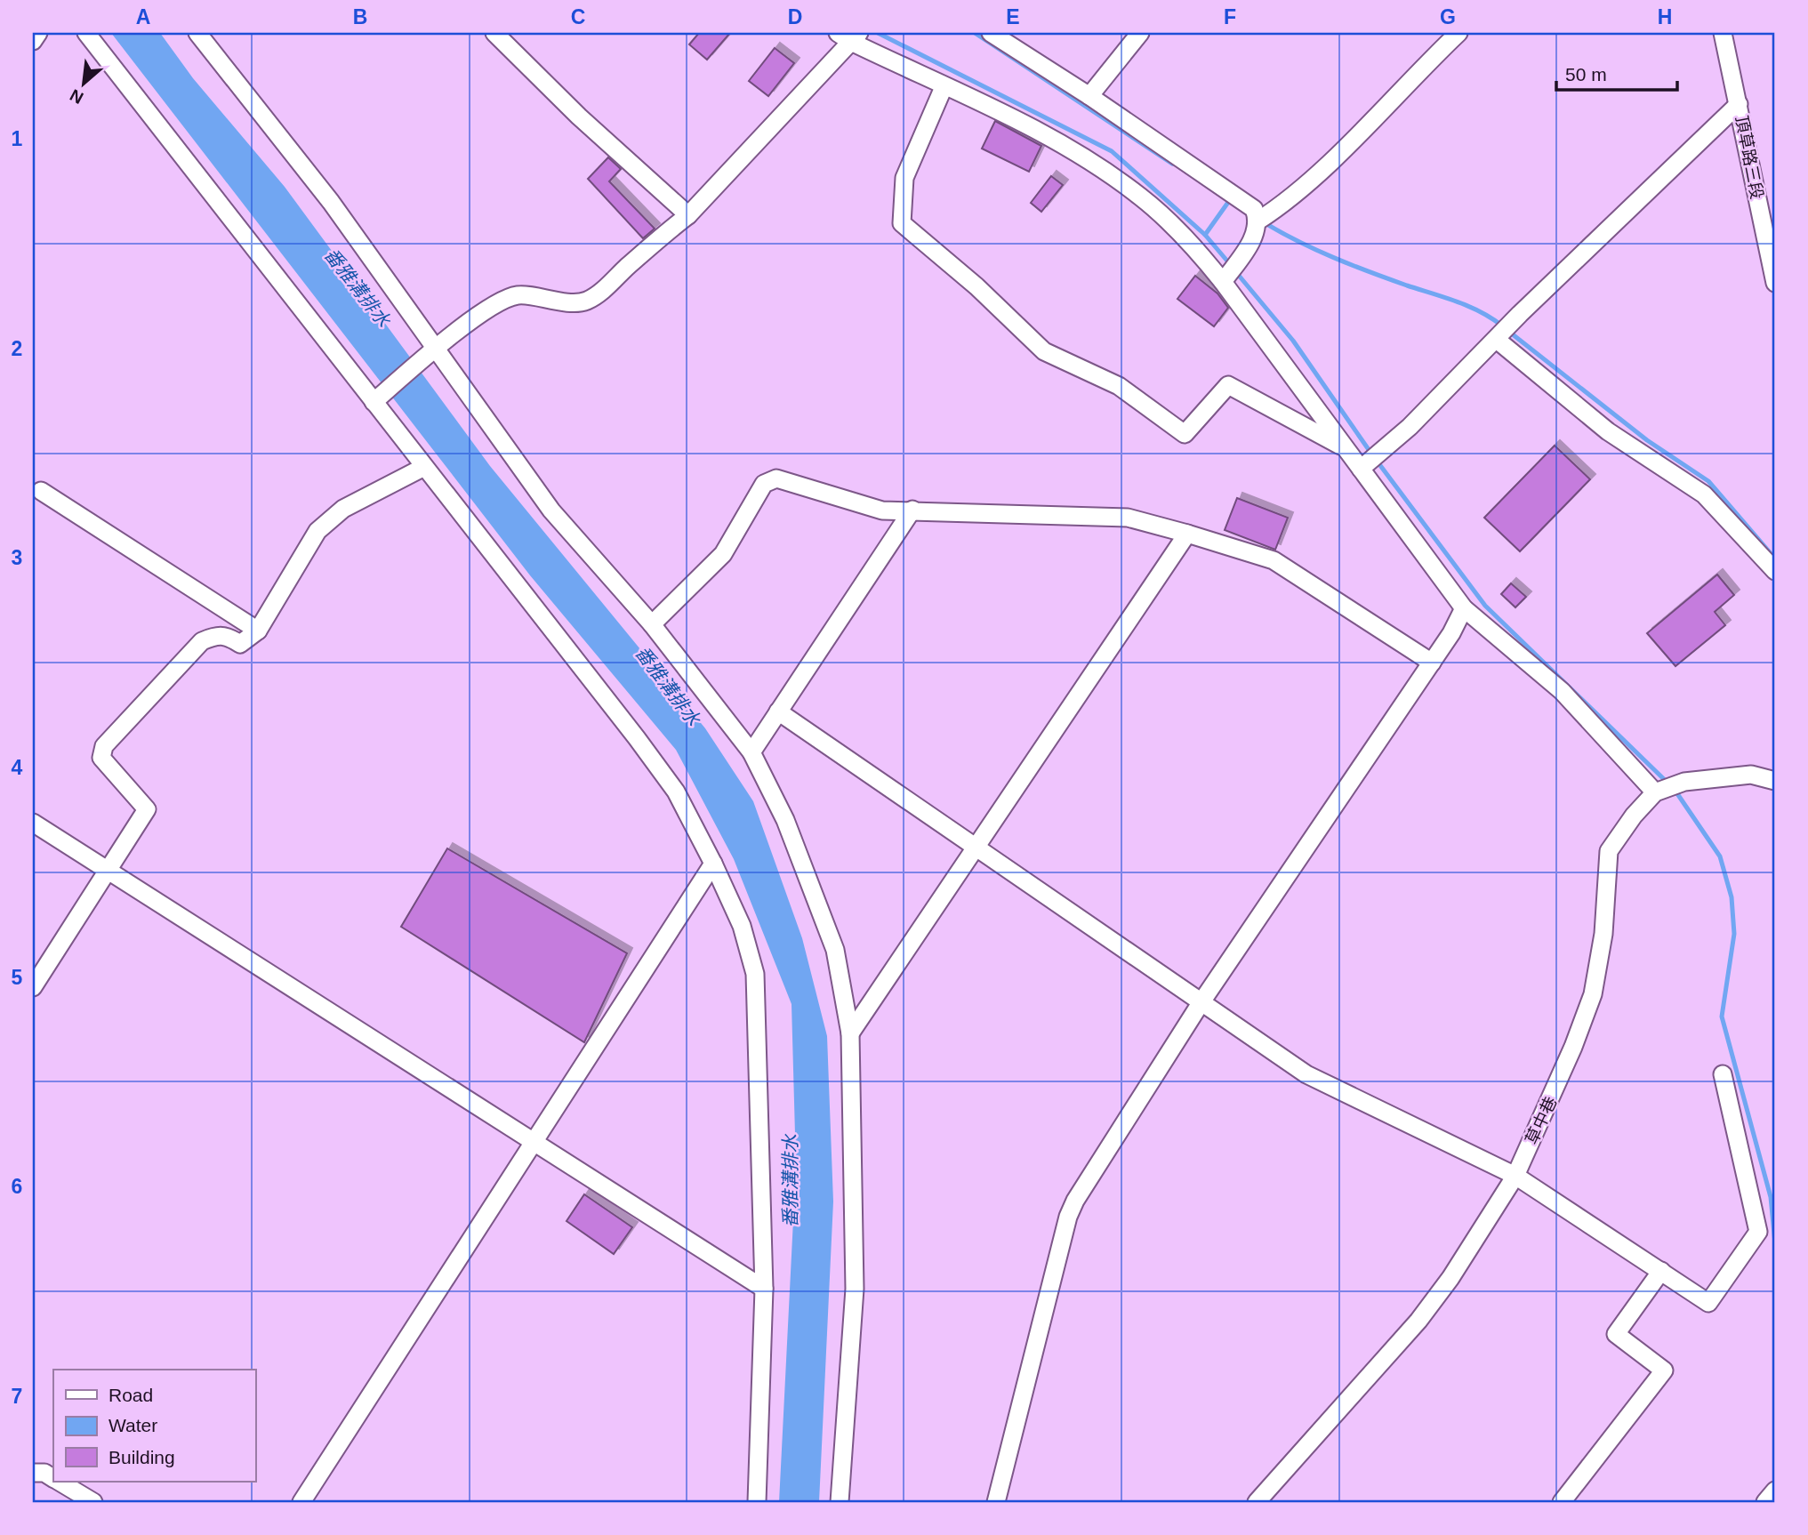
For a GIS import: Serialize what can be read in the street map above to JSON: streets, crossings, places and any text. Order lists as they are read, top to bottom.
{
  "streets": {
    "street": ["頂草路三段", "草中巷"]
  },
  "water": ["番雅溝排水"],
  "legend": ["Road", "Water", "Building"],
  "scale_bar": "50 m",
  "north": "bottom left",
  "grid": {
    "columns": [
      "A",
      "B",
      "C",
      "D",
      "E",
      "F",
      "G",
      "H"
    ],
    "rows": [
      "1",
      "2",
      "3",
      "4",
      "5",
      "6",
      "7"
    ]
  }
}
